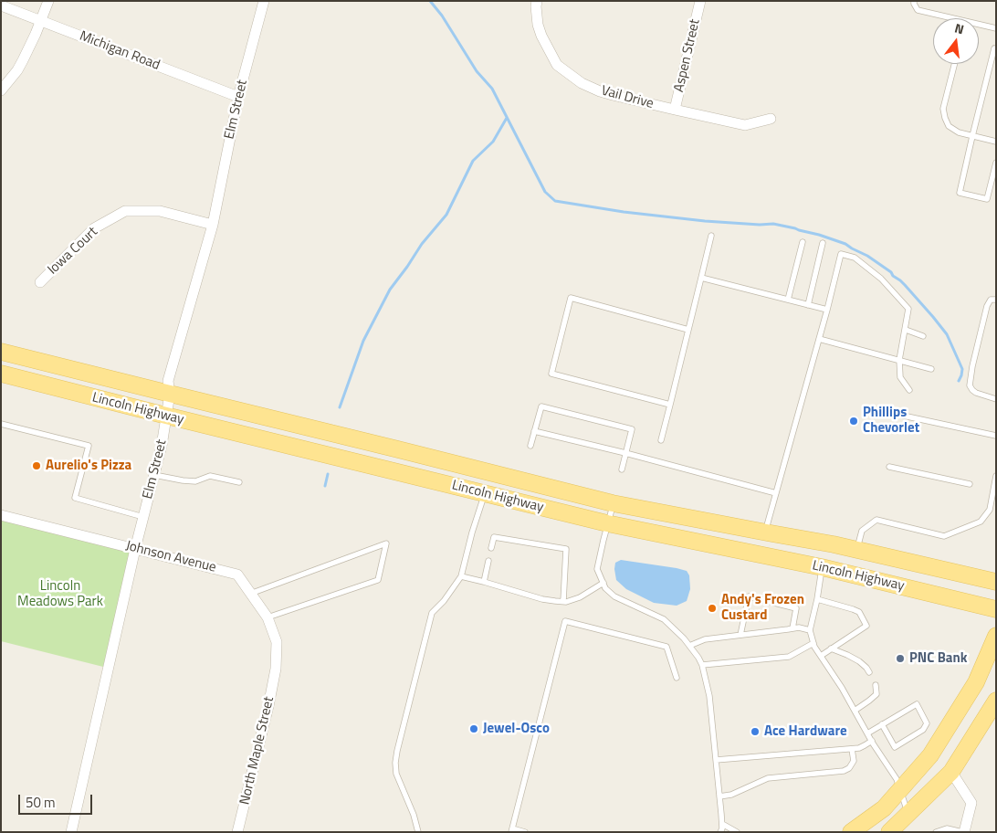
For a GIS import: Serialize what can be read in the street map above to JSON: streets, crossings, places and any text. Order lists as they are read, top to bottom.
{
  "streets": {
    "main road": ["Lincoln Highway"],
    "street": [
      "Michigan Road",
      "Aspen Street",
      "Vail Drive",
      "Elm Street",
      "Iowa Court",
      "Johnson Avenue",
      "North Maple Street"
    ]
  },
  "crossings": [
    ["Michigan Road", "Elm Street"],
    ["Aspen Street", "Vail Drive"],
    ["Elm Street", "Iowa Court"],
    ["Elm Street", "Lincoln Highway"],
    ["Elm Street", "Johnson Avenue"],
    ["Johnson Avenue", "North Maple Street"]
  ],
  "parks": ["Lincoln Meadows Park"],
  "places": [
    "Phillips Chevorlet",
    "Aurelio's Pizza",
    "Andy's Frozen Custard",
    "PNC Bank",
    "Jewel-Osco",
    "Ace Hardware"
  ],
  "scale_bar": "50 m",
  "north": "top"
}
